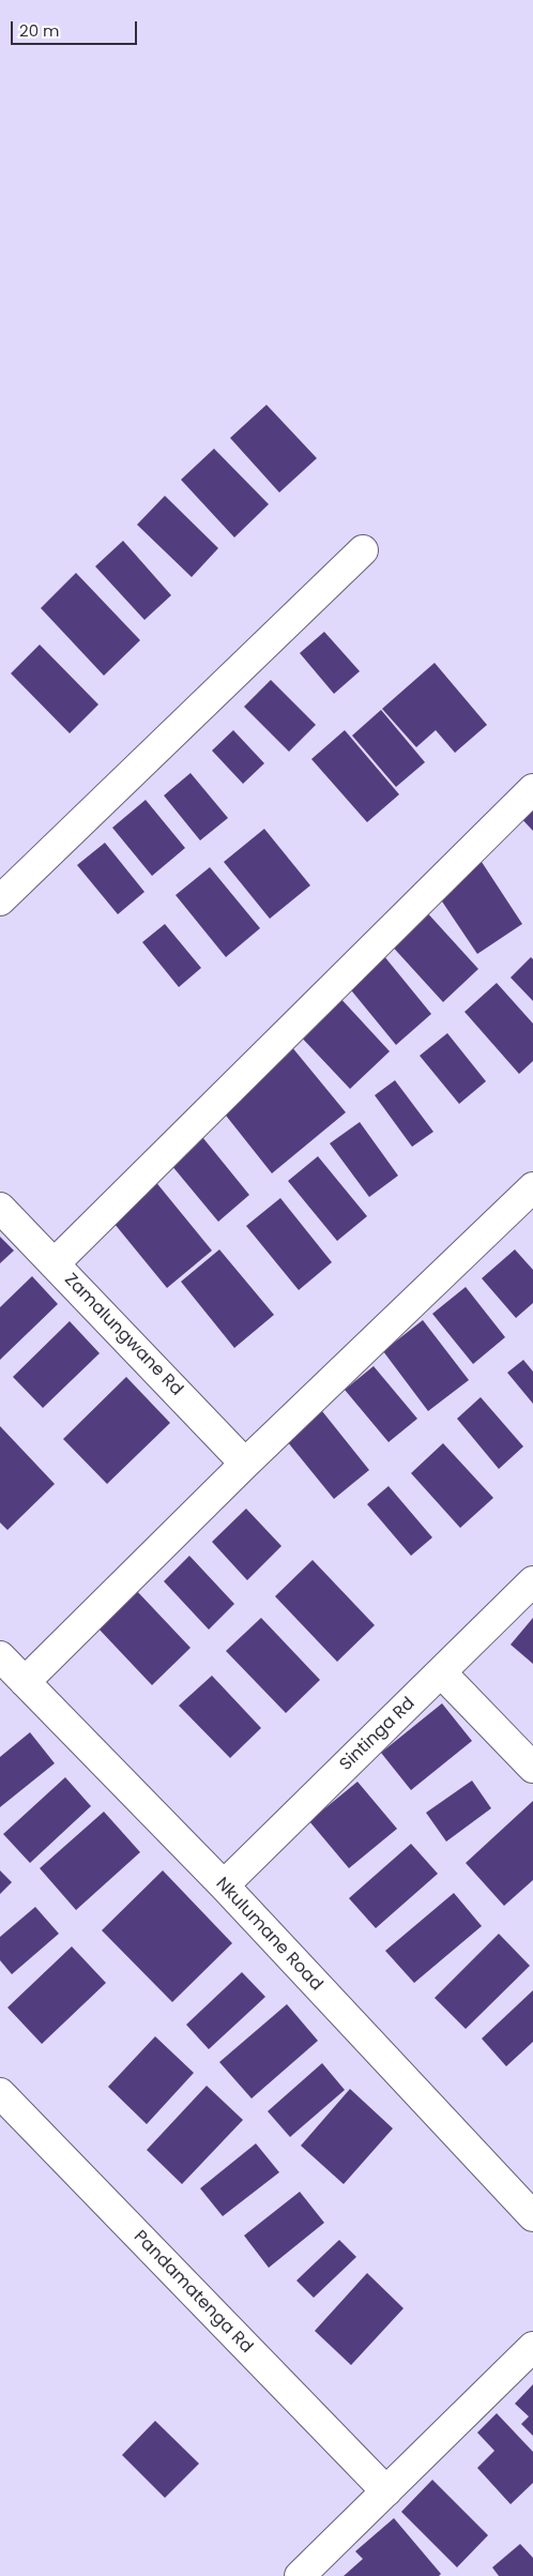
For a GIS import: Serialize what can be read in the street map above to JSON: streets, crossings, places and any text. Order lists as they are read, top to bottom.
{
  "streets": {
    "street": [
      "Zamalungwane Rd",
      "Sintinga Rd",
      "Nkulumane Road",
      "Pandamatenga Rd"
    ]
  },
  "crossings": [
    ["Sintinga Rd", "Nkulumane Road"]
  ],
  "scale_bar": "20 m"
}
